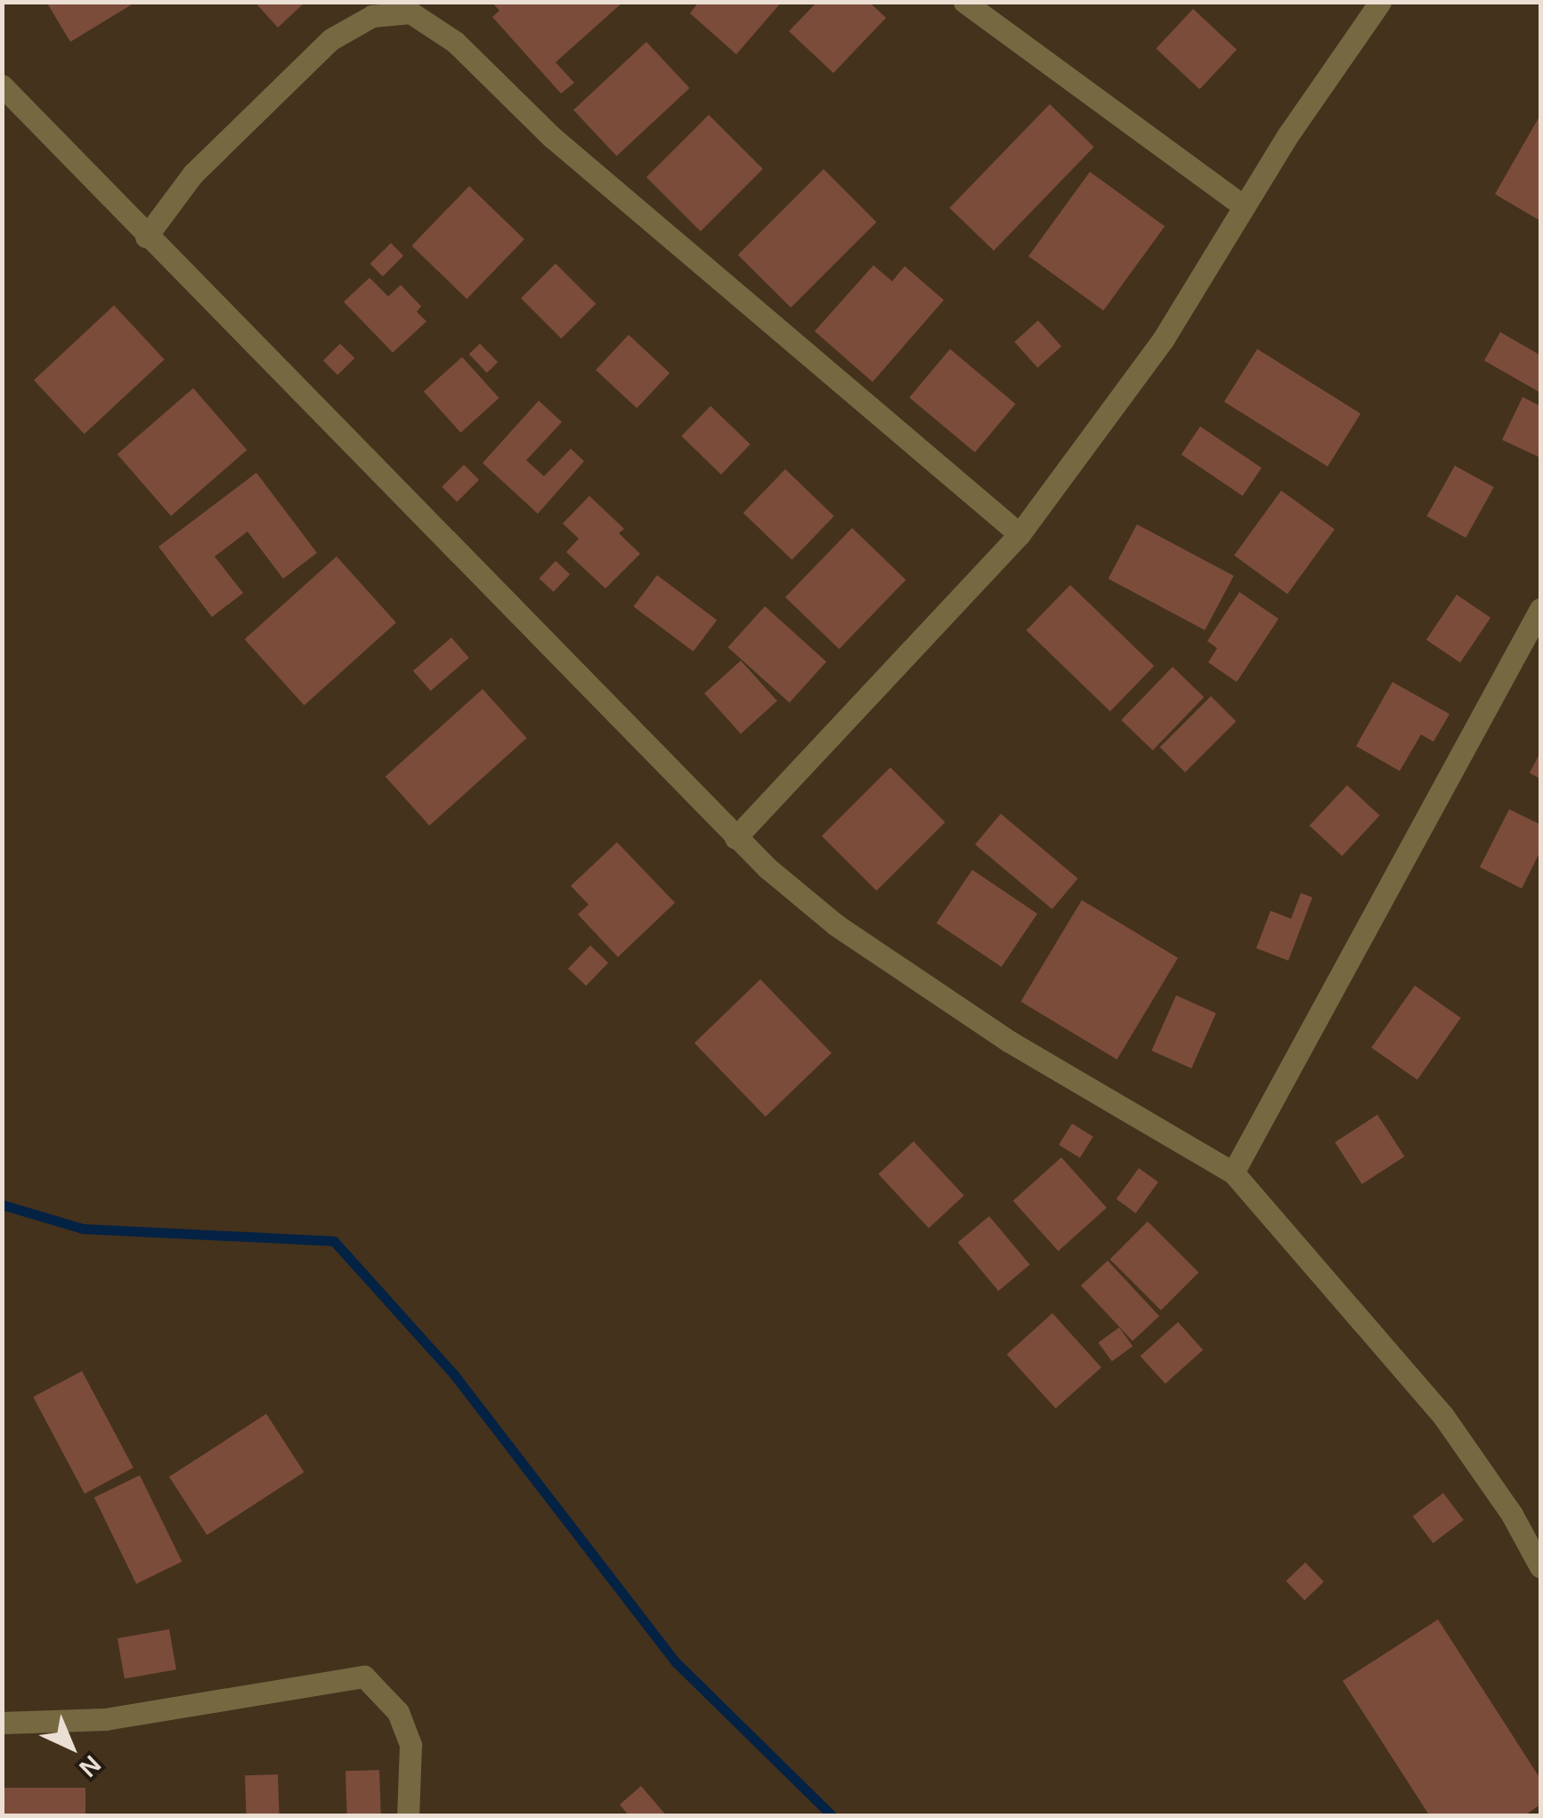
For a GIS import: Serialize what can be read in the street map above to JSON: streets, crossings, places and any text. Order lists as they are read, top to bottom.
{
  "north": "bottom right"
}
